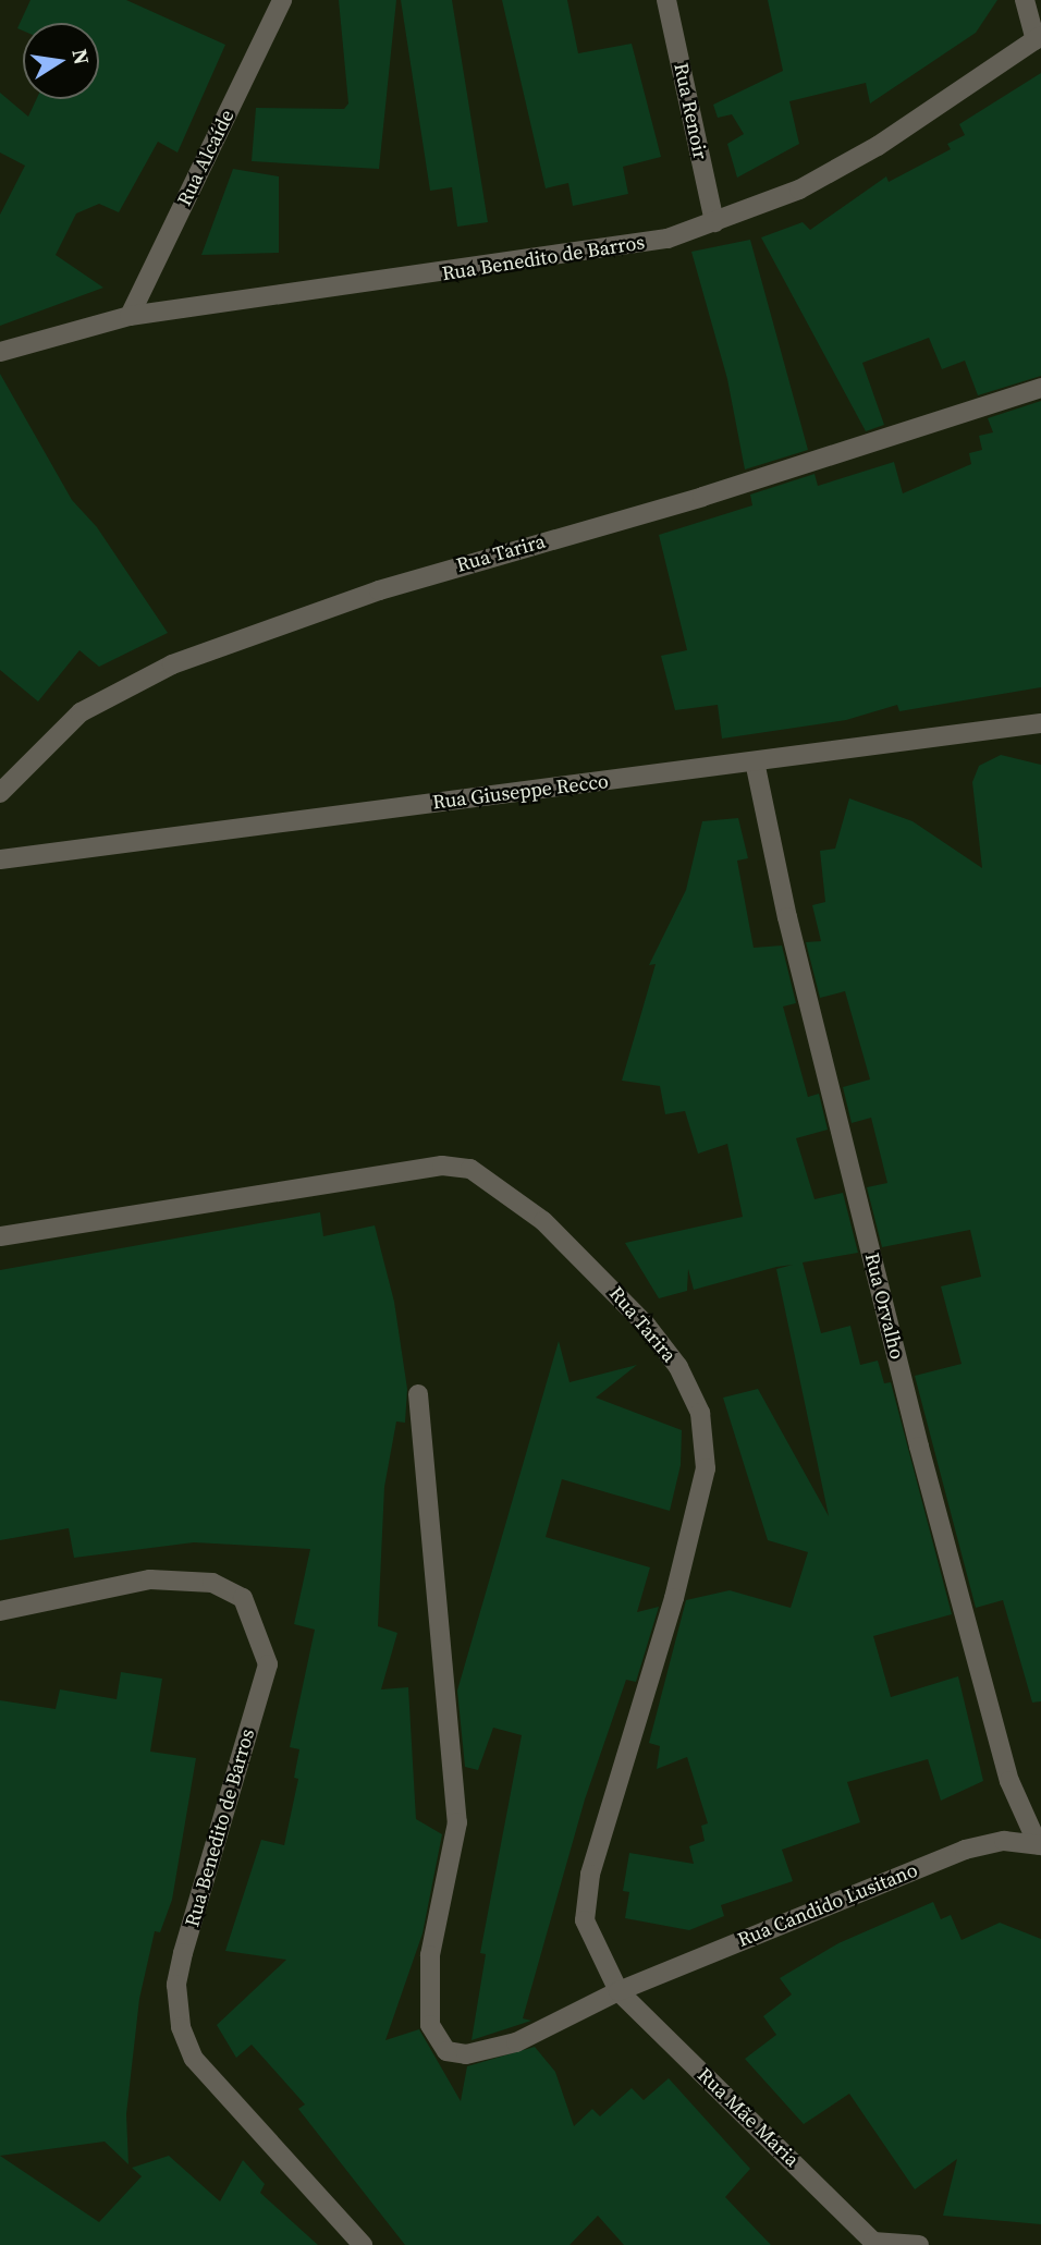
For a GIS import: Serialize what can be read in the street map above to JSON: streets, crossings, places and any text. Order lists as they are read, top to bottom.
{
  "streets": {
    "street": [
      "Rua Renoir",
      "Rua Alcaíde",
      "Rua Benedito de Barros",
      "Rua Tarira",
      "Rua Giuseppe Recco",
      "Rua Orvalho",
      "Rua Candido Lusitano",
      "Rua Mãe Maria"
    ]
  },
  "crossings": [
    ["Rua Renoir", "Rua Benedito de Barros"],
    ["Rua Alcaíde", "Rua Benedito de Barros"],
    ["Rua Tarira", "Rua Candido Lusitano"],
    ["Rua Tarira", "Rua Mãe Maria"],
    ["Rua Giuseppe Recco", "Rua Orvalho"],
    ["Rua Orvalho", "Rua Candido Lusitano"],
    ["Rua Candido Lusitano", "Rua Mãe Maria"]
  ],
  "north": "right"
}
